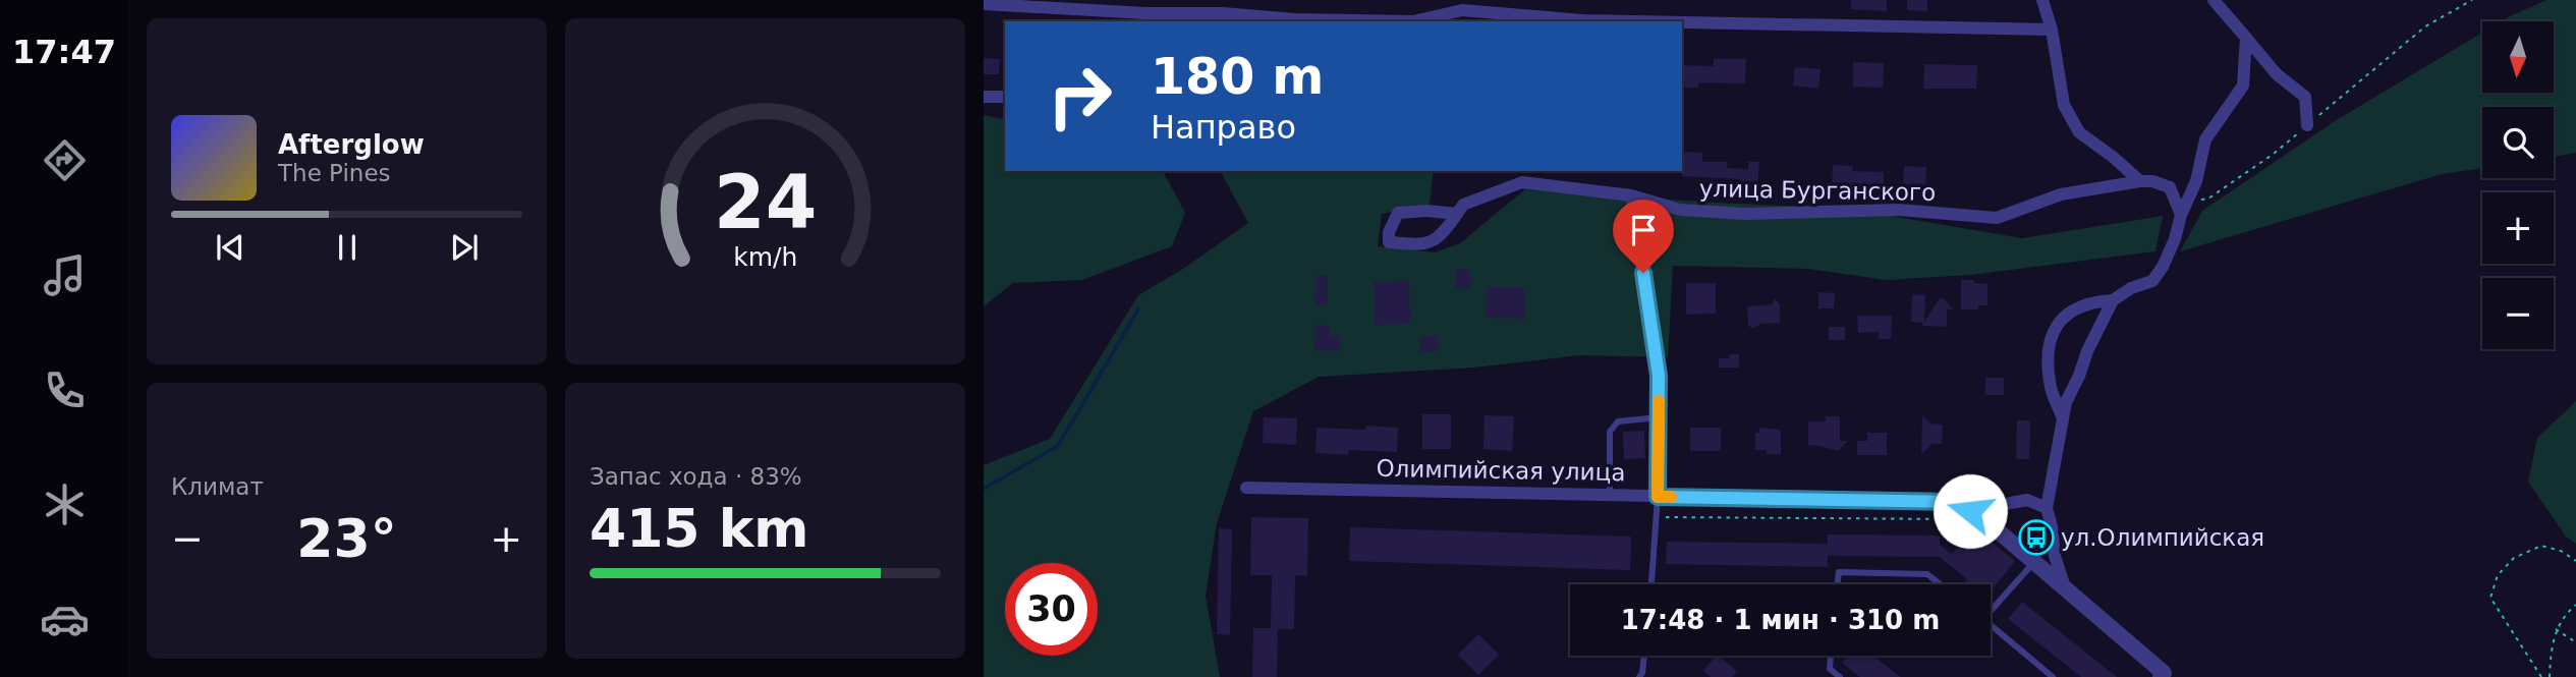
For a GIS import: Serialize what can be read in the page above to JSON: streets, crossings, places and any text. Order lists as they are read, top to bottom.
{
  "streets": {
    "street": ["улица Бурганского", "Олимпийская улица"]
  },
  "places": {
    "bus stop": ["ул.Олимпийская"]
  },
  "north": "bottom",
  "page": {
    "tabs": "17:47",
    "map_buttons": ["+", "−"],
    "turn": ["180 m", "Направо"],
    "song": ["Afterglow", "The Pines"],
    "tile": [
      "Климат",
      ["Запас хода · 83%", "415 km"]
    ],
    "heat": ["−", "23°", "+"],
    "limit": "30",
    "trip": "17:48 · 1 мин · 310 m",
    "gauge": ["24", "km/h"]
  }
}
